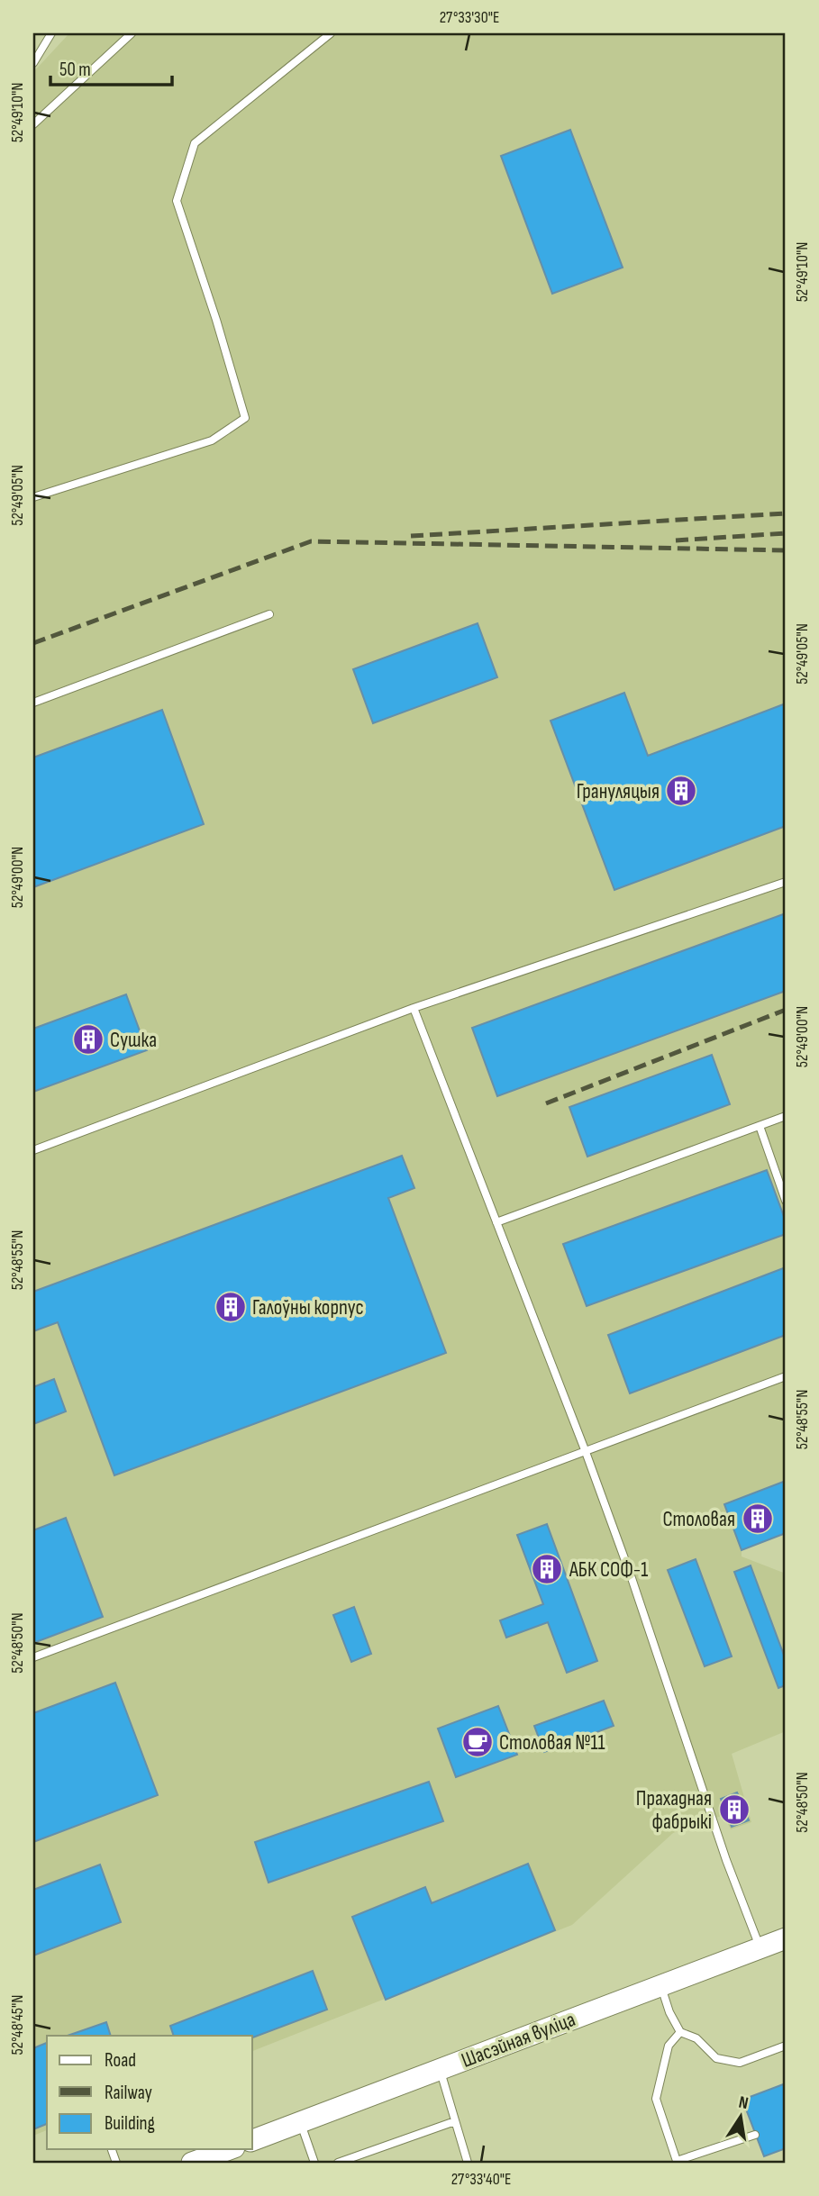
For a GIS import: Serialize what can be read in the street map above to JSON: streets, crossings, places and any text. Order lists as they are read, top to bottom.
{
  "streets": {
    "main road": ["Шасэйная вуліца"]
  },
  "places": {
    "building": [
      "Грануляцыя",
      "Сушка",
      "Галоўны корпус",
      "Столовая",
      "АБК СОФ-1",
      "Прахадная фабрыкі"
    ],
    "cafe": ["Столовая №11"]
  },
  "legend": ["Road", "Railway", "Building"],
  "scale_bar": "50 m",
  "north": "top",
  "coordinates": [
    "27°33'30\"E",
    "52°49'10\"N",
    "52°49'05\"N",
    "52°49'00\"N",
    "52°48'55\"N",
    "52°48'50\"N",
    "52°48'45\"N",
    "27°33'40\"E"
  ]
}
